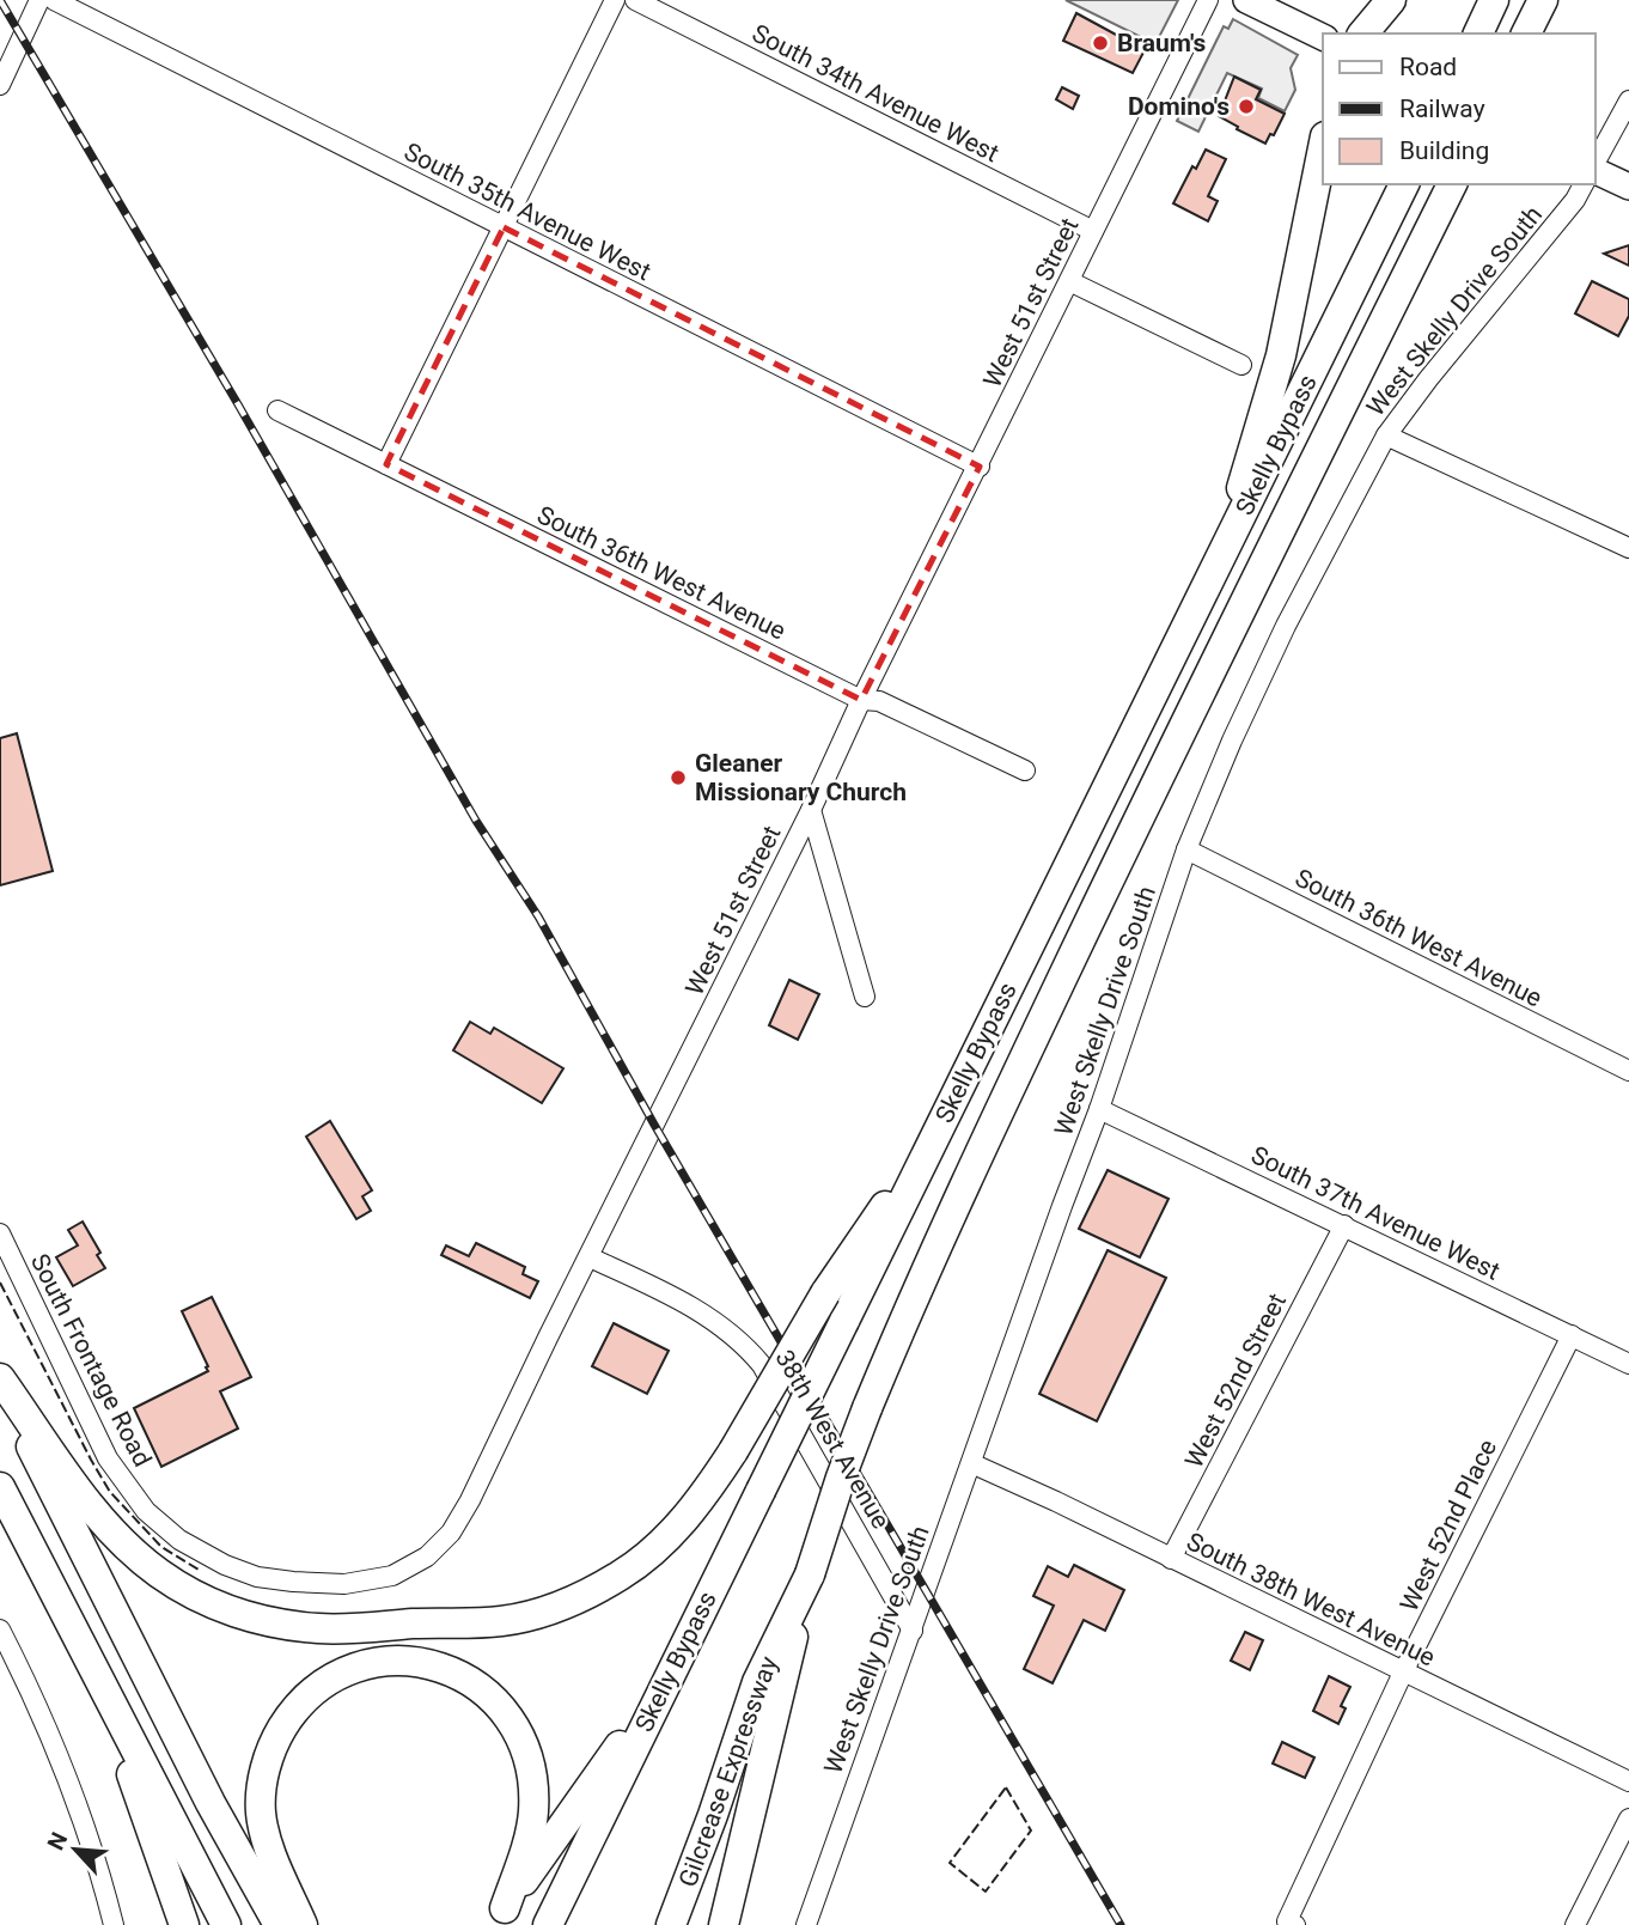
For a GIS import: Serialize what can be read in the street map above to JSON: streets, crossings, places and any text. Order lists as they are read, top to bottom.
{
  "streets": {
    "highway": ["Skelly Bypass", "Gilcrease Expressway"],
    "street": [
      "South 34th Avenue West",
      "South 35th Avenue West",
      "West 51st Street",
      "West Skelly Drive South",
      "South 36th West Avenue",
      "South 37th Avenue West",
      "South Frontage Road",
      "West 52nd Street",
      "38th West Avenue",
      "West 52nd Place",
      "South 38th West Avenue"
    ]
  },
  "crossings": [
    ["South 34th Avenue West", "West 51st Street"],
    ["South 35th Avenue West", "West 51st Street"],
    ["West 51st Street", "South 36th West Avenue"],
    ["West 51st Street", "South Frontage Road"],
    ["West 51st Street", "38th West Avenue"],
    ["West Skelly Drive South", "South 36th West Avenue"],
    ["West Skelly Drive South", "South 37th Avenue West"],
    ["West Skelly Drive South", "38th West Avenue"],
    ["West Skelly Drive South", "South 38th West Avenue"],
    ["Skelly Bypass", "Gilcrease Expressway"],
    ["South 37th Avenue West", "West 52nd Street"],
    ["South 37th Avenue West", "West 52nd Place"],
    ["West 52nd Street", "South 38th West Avenue"],
    ["West 52nd Place", "South 38th West Avenue"]
  ],
  "places": ["Braum's", "Domino's", "Gleaner Missionary Church"],
  "legend": ["Road", "Railway", "Building"],
  "north": "top left"
}
